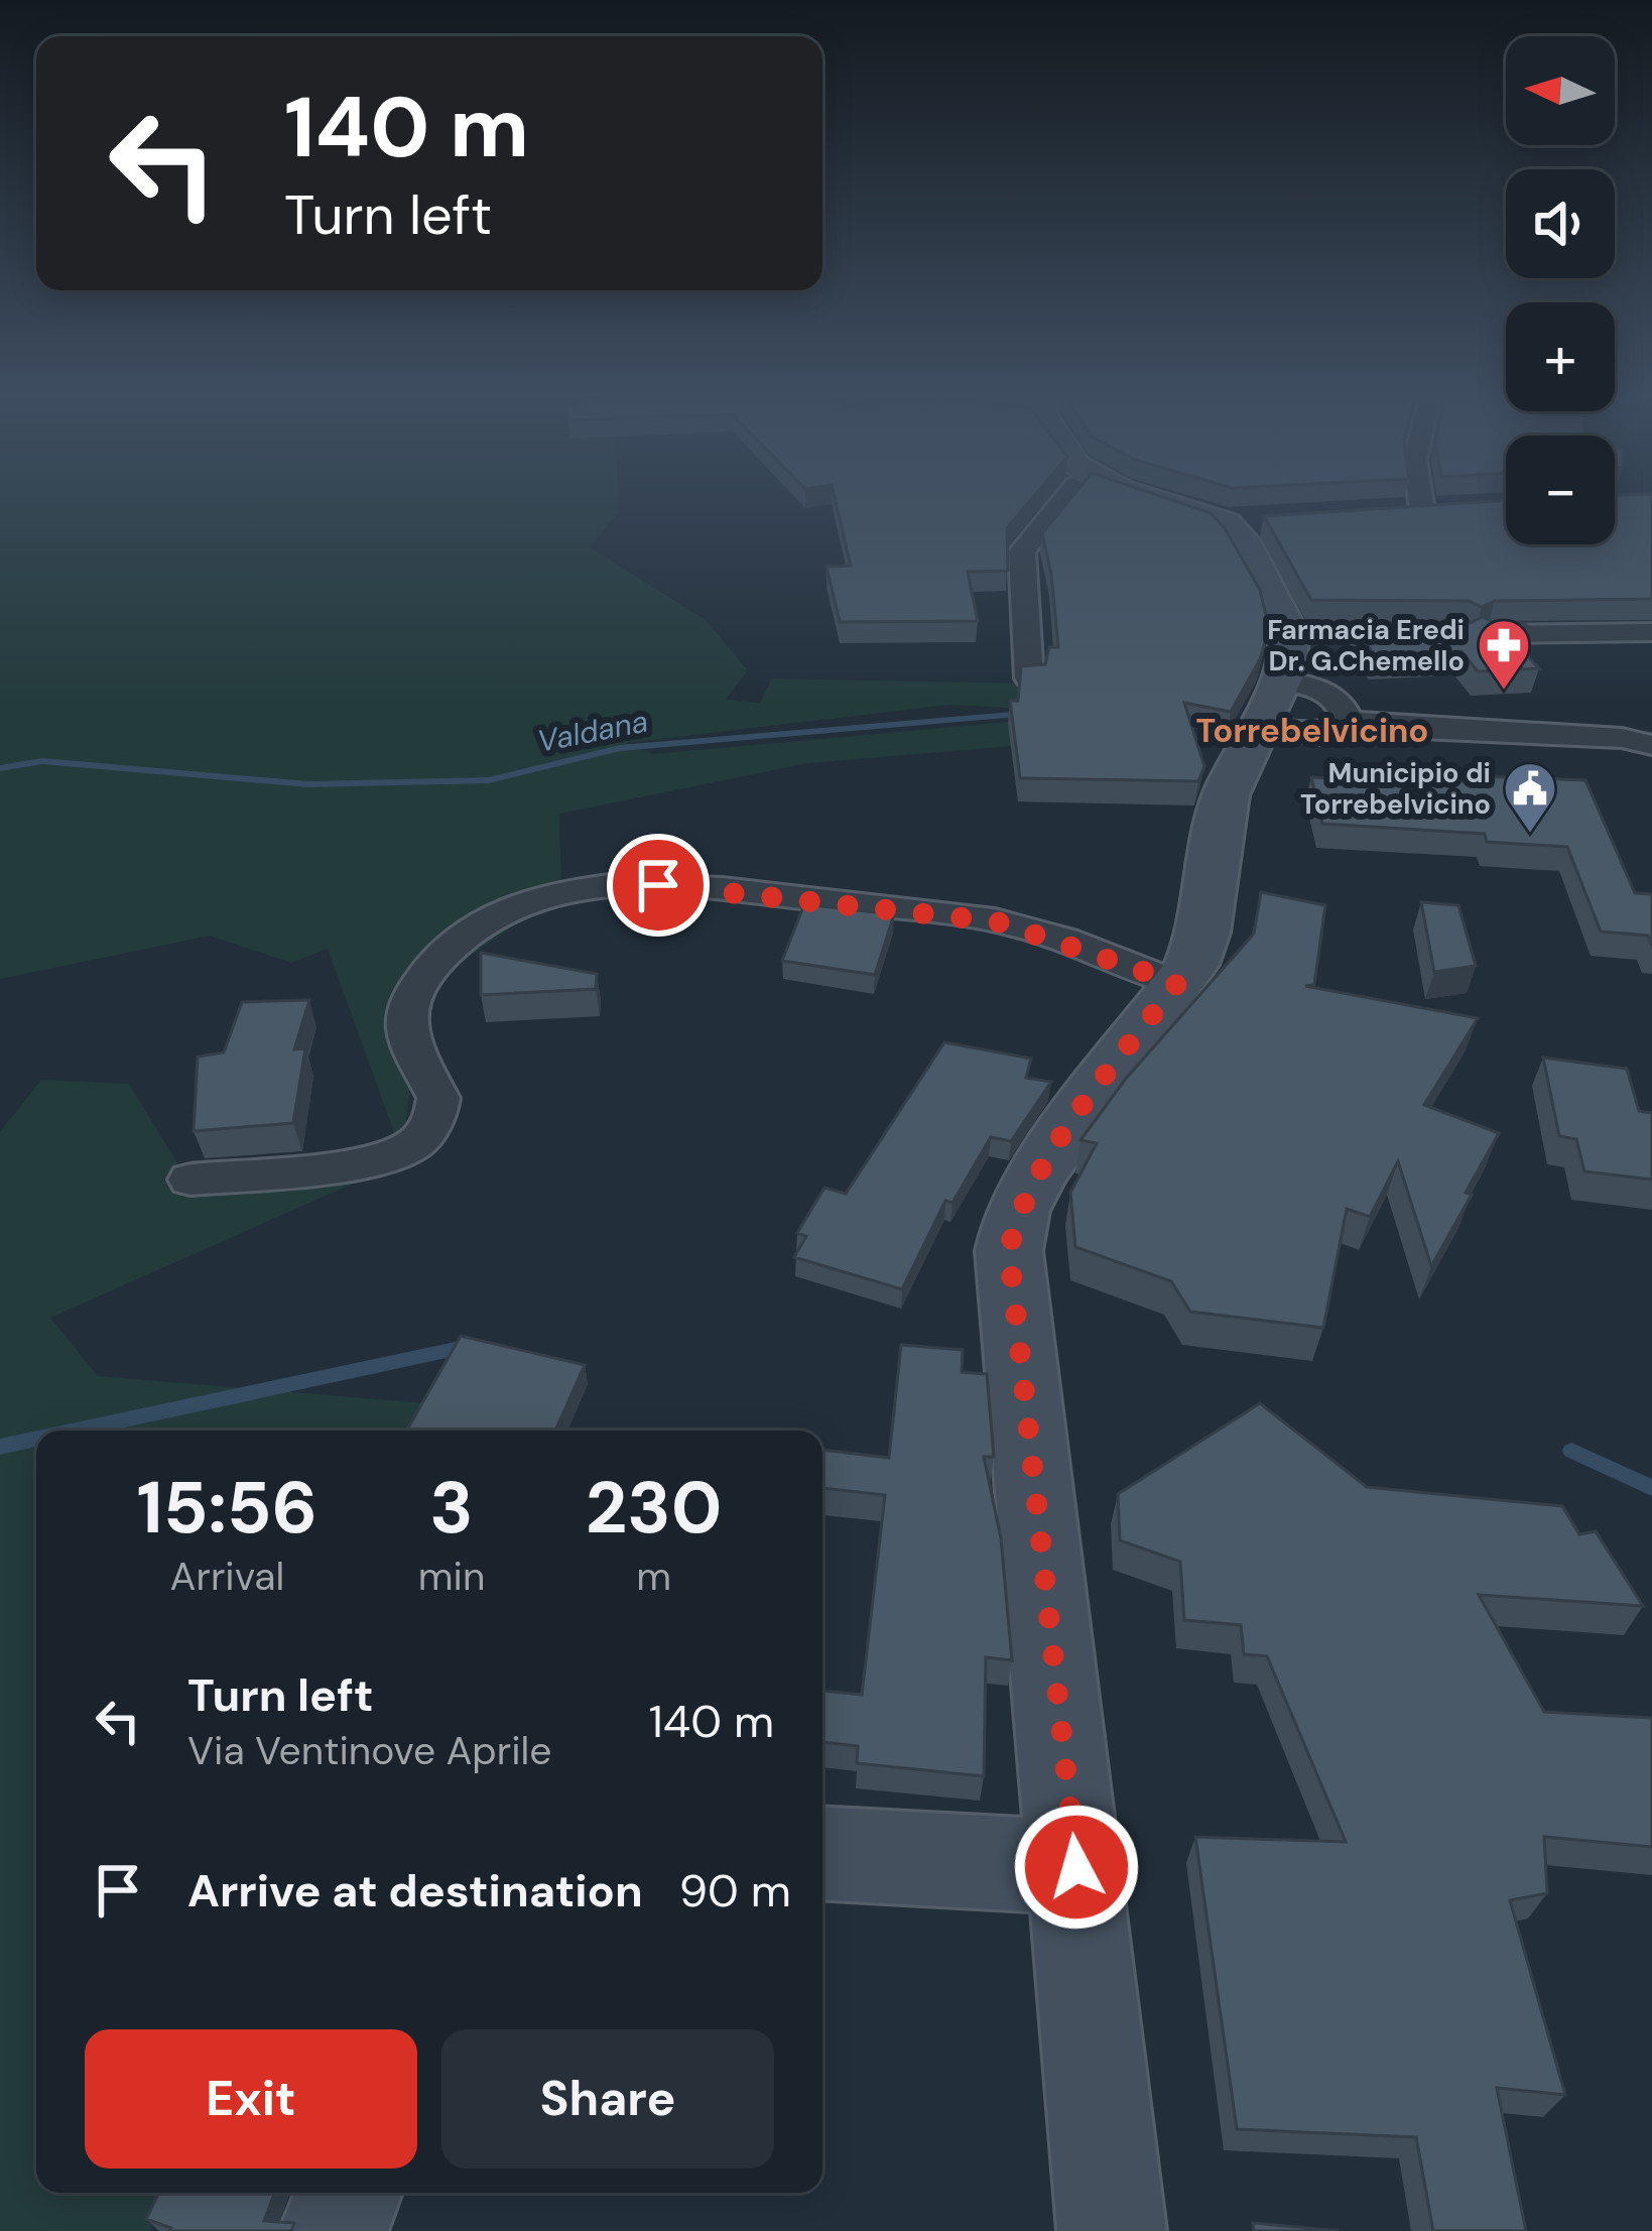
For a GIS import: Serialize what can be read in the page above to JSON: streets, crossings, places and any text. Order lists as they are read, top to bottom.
{
  "districts": ["Torrebelvicino"],
  "water": ["Valdana"],
  "places": {
    "pharmacy": ["Farmacia Eredi Dr. G.Chemello"],
    "public building": ["Municipio di Torrebelvicino"]
  },
  "north": "left",
  "page": {
    "map_buttons": ["+", "−"],
    "turn": ["140 m", "Turn left"],
    "eta": [
      "15:56",
      "Arrival",
      "3",
      "min",
      "230",
      "m"
    ],
    "list": [
      {
        "name": "Turn left",
        "note": "Via Ventinove Aprile",
        "value": "140 m"
      },
      {
        "name": "Arrive at destination",
        "value": "90 m"
      }
    ],
    "buttons": ["Exit", "Share"]
  }
}
